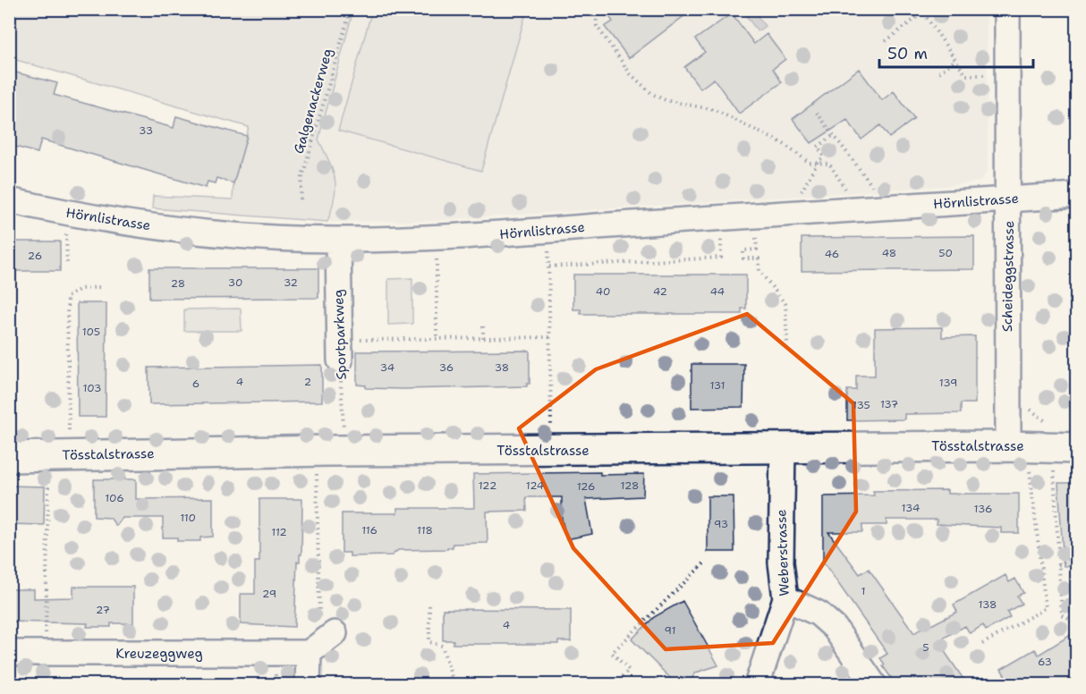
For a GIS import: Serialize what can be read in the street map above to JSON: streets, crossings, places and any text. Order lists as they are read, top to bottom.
{
  "streets": {
    "main road": ["Tösstalstrasse"],
    "street": [
      "Hörnlistrasse",
      "Scheideggstrasse",
      "Sportparkweg",
      "Weberstrasse",
      "Kreuzeggweg"
    ],
    "path": ["Galgenackerweg"]
  },
  "crossings": [
    ["Hörnlistrasse", "Scheideggstrasse"],
    ["Hörnlistrasse", "Sportparkweg"],
    ["Scheideggstrasse", "Tösstalstrasse"],
    ["Tösstalstrasse", "Weberstrasse"]
  ],
  "house_numbers": [
    "33",
    "48",
    "50",
    "46",
    "26",
    "30",
    "32",
    "28",
    "40",
    "42",
    "44",
    "105",
    "34",
    "36",
    "38",
    "4",
    "2",
    "139",
    "6",
    "131",
    "103",
    "137",
    "135",
    "122",
    "124",
    "128",
    "126",
    "106",
    "134",
    "136",
    "110",
    "93",
    "116",
    "118",
    "112",
    "1",
    "29",
    "138",
    "27",
    "4",
    "91",
    "5",
    "63"
  ],
  "scale_bar": "50 m"
}
